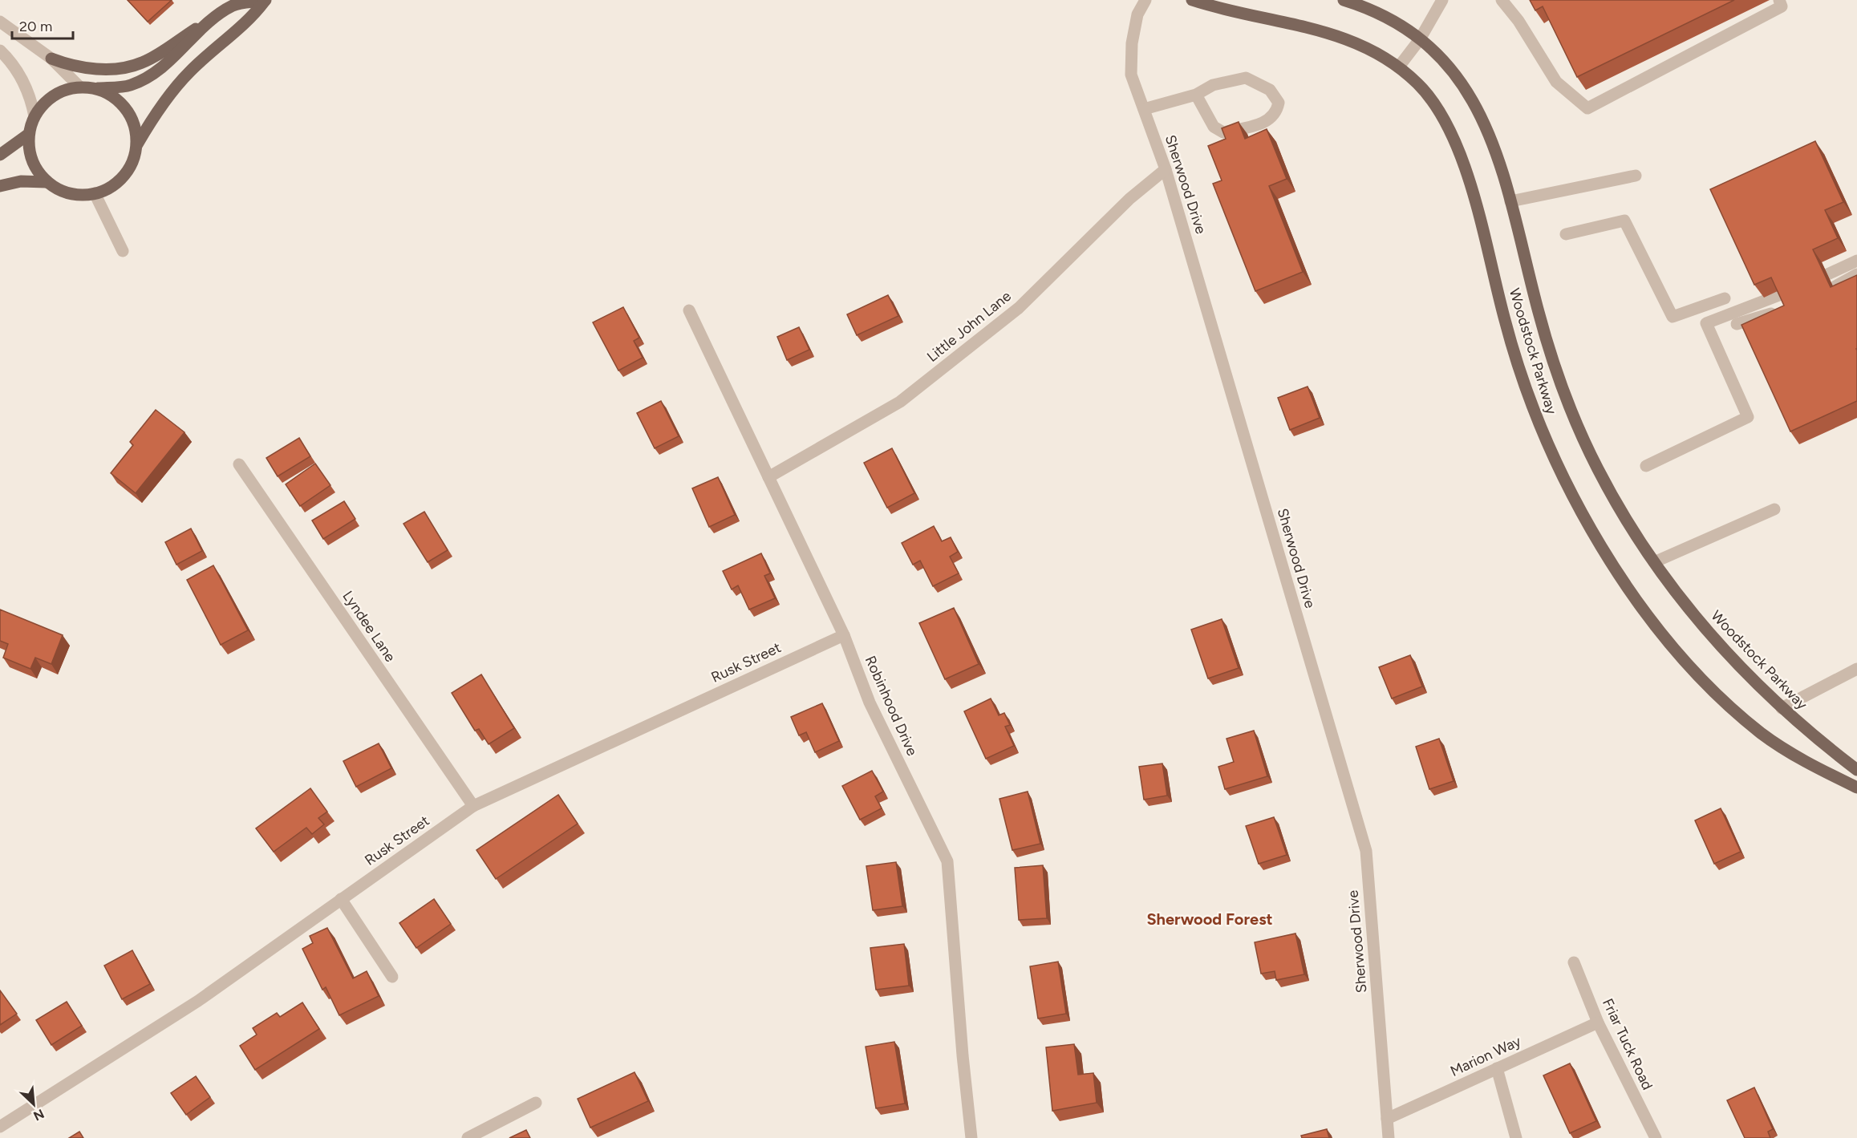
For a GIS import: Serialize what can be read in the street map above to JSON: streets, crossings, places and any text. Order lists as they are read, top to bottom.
{
  "streets": {
    "main road": ["Woodstock Parkway"],
    "street": [
      "Sherwood Drive",
      "Little John Lane",
      "Lyndee Lane",
      "Rusk Street",
      "Robinhood Drive",
      "Friar Tuck Road",
      "Marion Way"
    ]
  },
  "crossings": [
    ["Sherwood Drive", "Little John Lane"],
    ["Sherwood Drive", "Marion Way"],
    ["Little John Lane", "Robinhood Drive"],
    ["Lyndee Lane", "Rusk Street"],
    ["Rusk Street", "Robinhood Drive"],
    ["Friar Tuck Road", "Marion Way"]
  ],
  "districts": ["Sherwood Forest"],
  "scale_bar": "20 m",
  "north": "bottom right"
}
